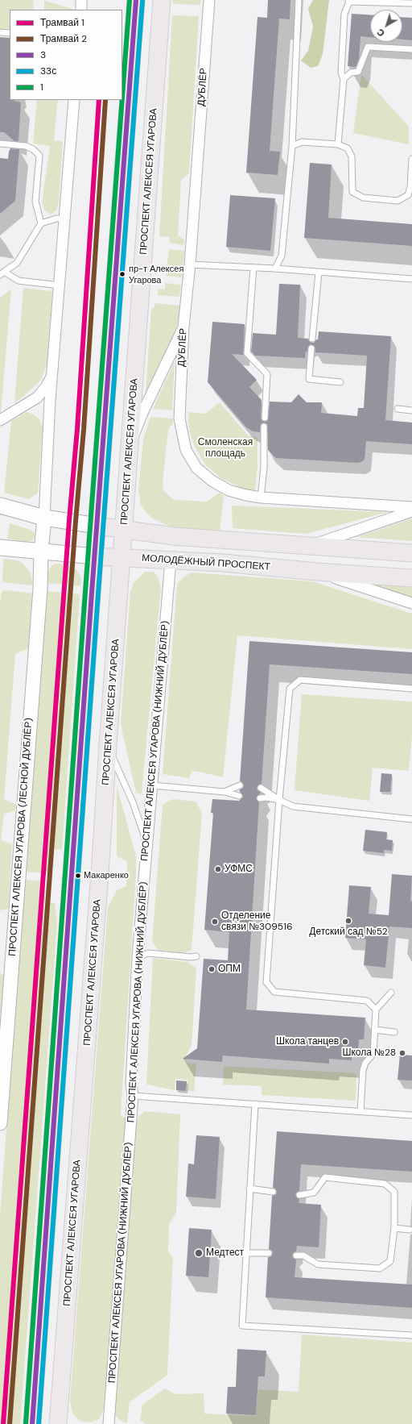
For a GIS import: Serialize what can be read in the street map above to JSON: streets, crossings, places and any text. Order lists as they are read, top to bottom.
{
  "streets": {
    "main road": ["ПРОСПЕКТ АЛЕКСЕЯ УГАРОВА", "МОЛОДЁЖНЫЙ ПРОСПЕКТ"],
    "street": ["ДУБЛЁР", "ПРОСПЕКТ АЛЕКСЕЯ УГАРОВА (НИЖНИЙ ДУБЛЁР)", "ПРОСПЕКТ АЛЕКСЕЯ УГАРОВА (ЛЕСНОЙ ДУБЛЁР)"]
  },
  "crossings": [
    ["ПРОСПЕКТ АЛЕКСЕЯ УГАРОВА", "МОЛОДЁЖНЫЙ ПРОСПЕКТ"],
    ["МОЛОДЁЖНЫЙ ПРОСПЕКТ", "ПРОСПЕКТ АЛЕКСЕЯ УГАРОВА (НИЖНИЙ ДУБЛЁР)"],
    ["МОЛОДЁЖНЫЙ ПРОСПЕКТ", "ПРОСПЕКТ АЛЕКСЕЯ УГАРОВА (ЛЕСНОЙ ДУБЛЁР)"]
  ],
  "parks": ["Смоленская площадь"],
  "places": [
    "пр-т Алексея Угарова",
    "УФМС",
    "Макаренко",
    "Детский сад №52",
    "Отделение связи №309516",
    "ОПМ",
    "Школа танцев",
    "Школа №28",
    "Медтест"
  ],
  "lines": [
    "transit line 3",
    "transit line 1",
    "transit line 33с",
    "tram line 1",
    "tram line 2"
  ],
  "legend": [
    "Трамвай 1",
    "Трамвай 2",
    "3",
    "33с",
    "1"
  ],
  "north": "bottom left"
}
